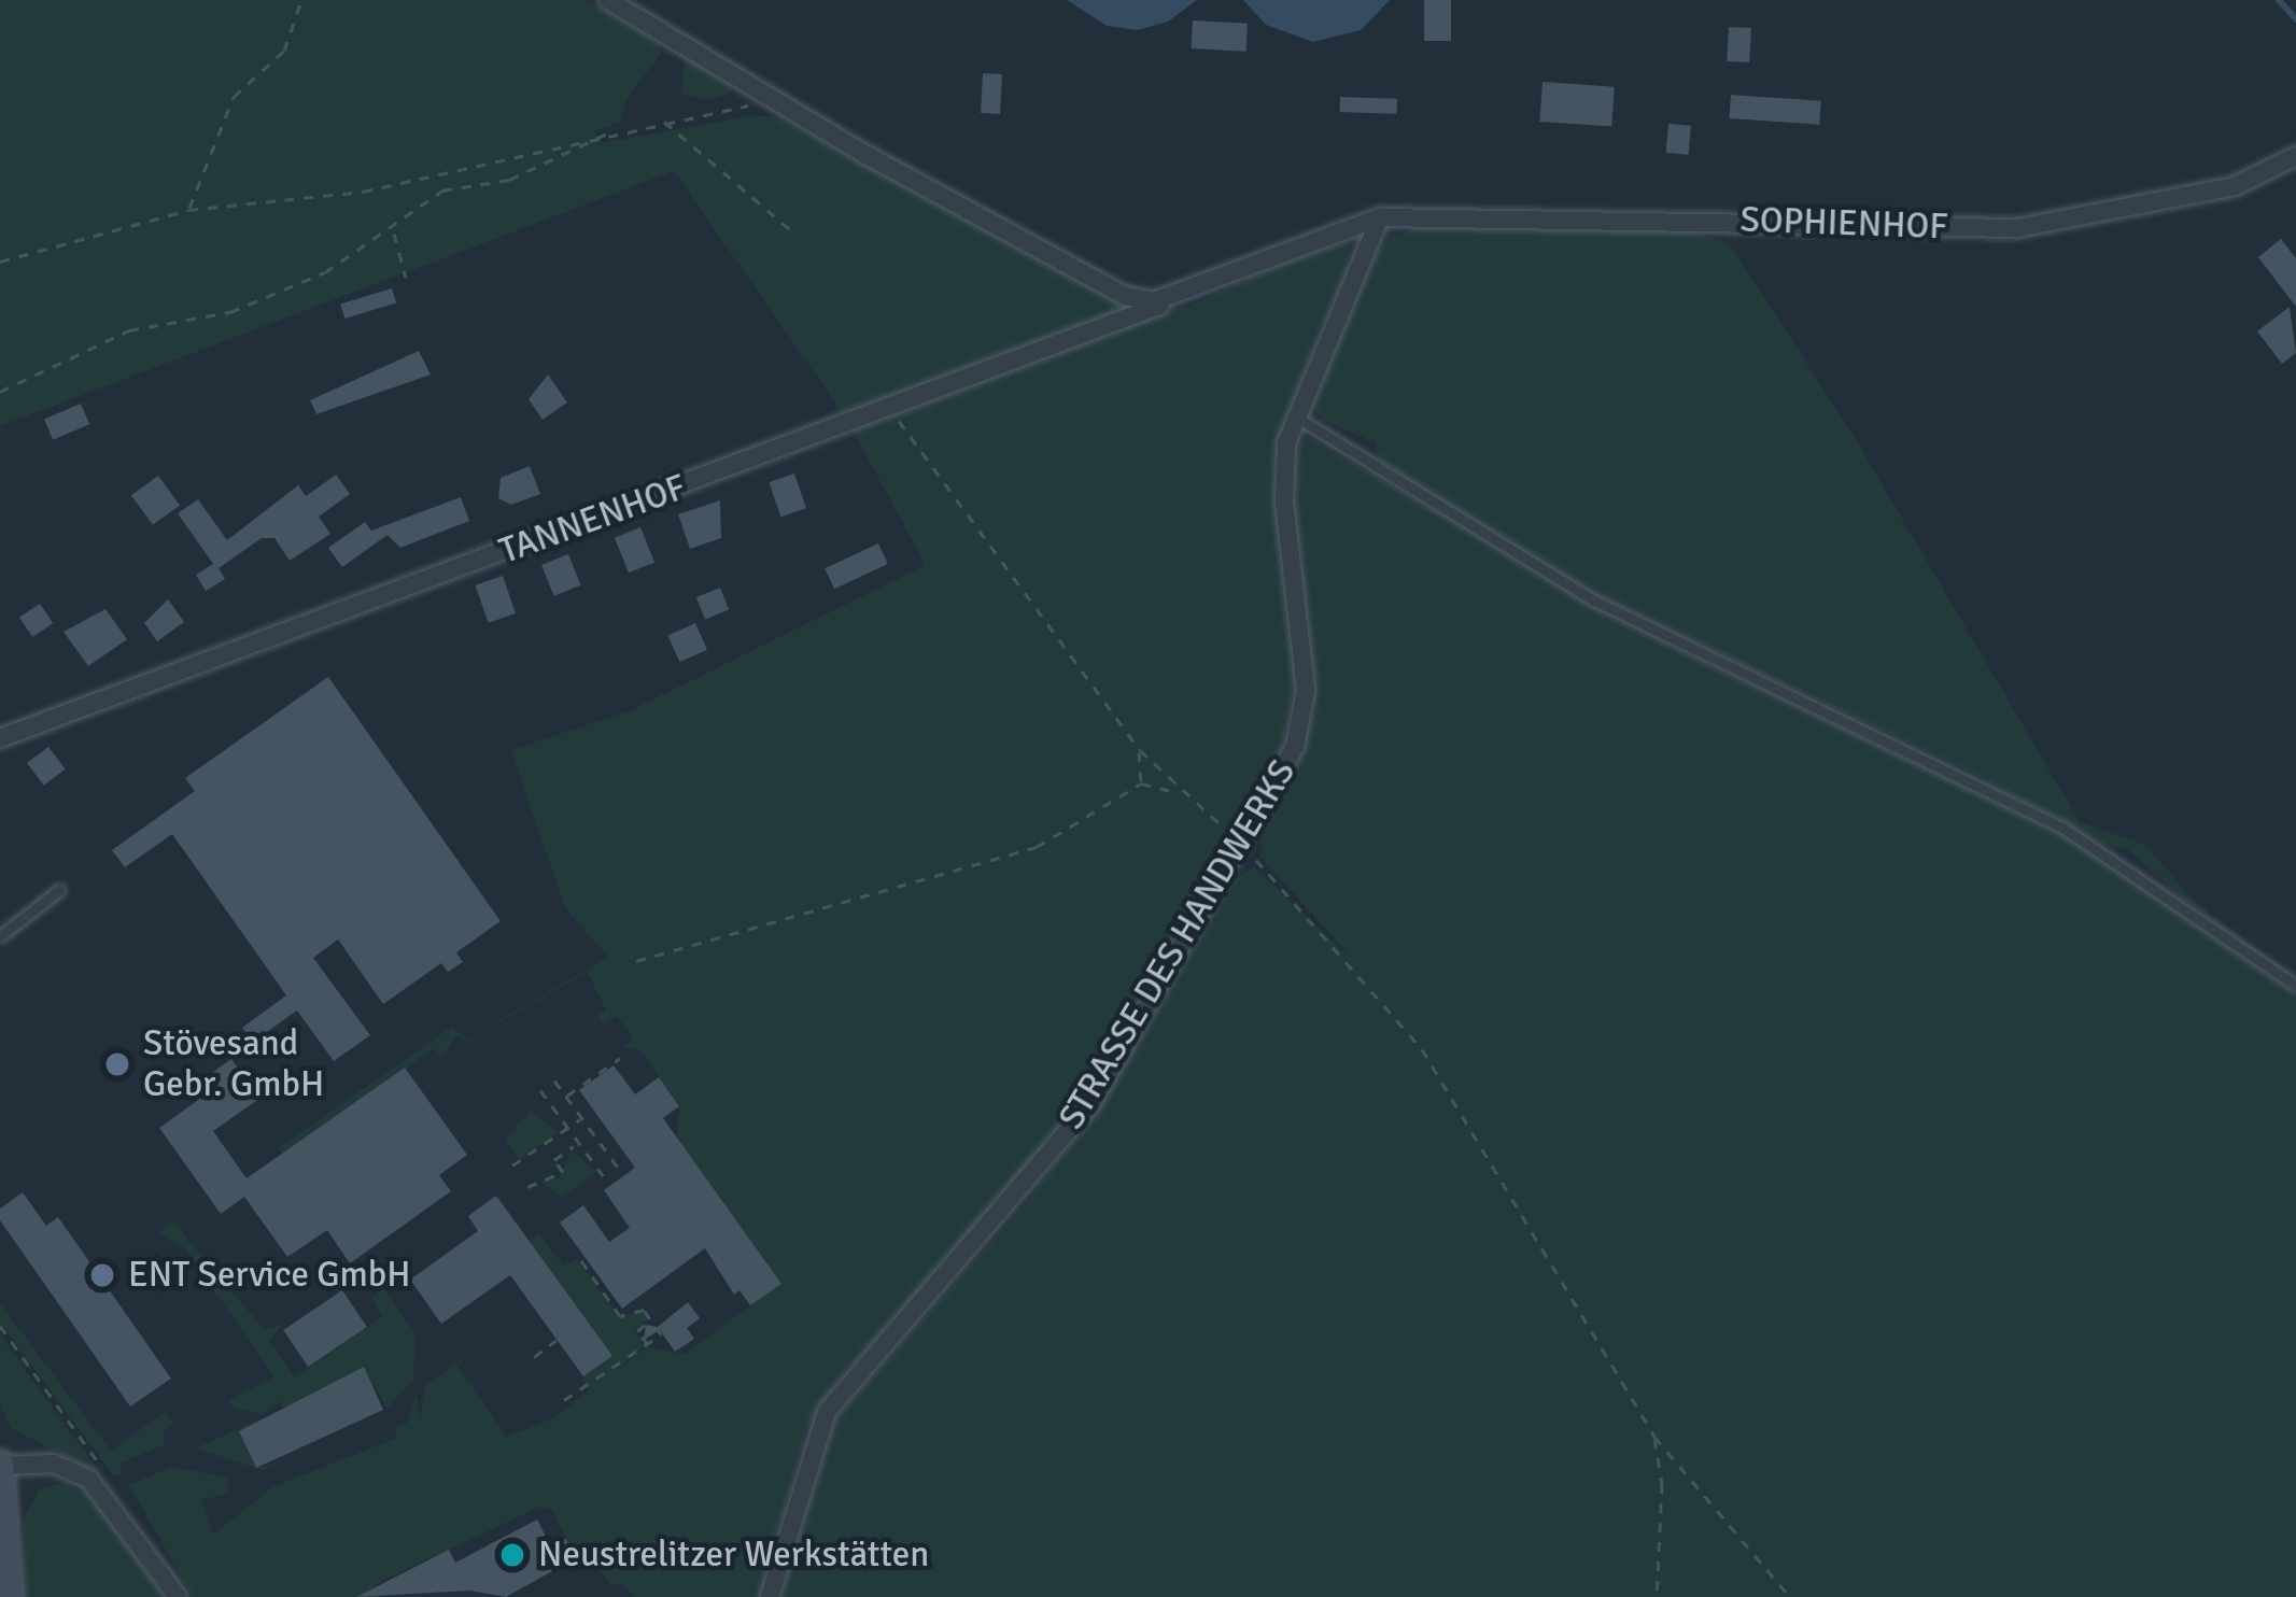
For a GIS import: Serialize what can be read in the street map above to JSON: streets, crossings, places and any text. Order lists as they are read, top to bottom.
{
  "streets": {
    "street": ["SOPHIENHOF", "TANNENHOF", "STRASSE DES HANDWERKS"]
  },
  "crossings": [
    ["SOPHIENHOF", "TANNENHOF"],
    ["SOPHIENHOF", "STRASSE DES HANDWERKS"]
  ],
  "places": ["Stövesand Gebr. GmbH", "ENT Service GmbH", "Neustrelitzer Werkstätten"]
}
